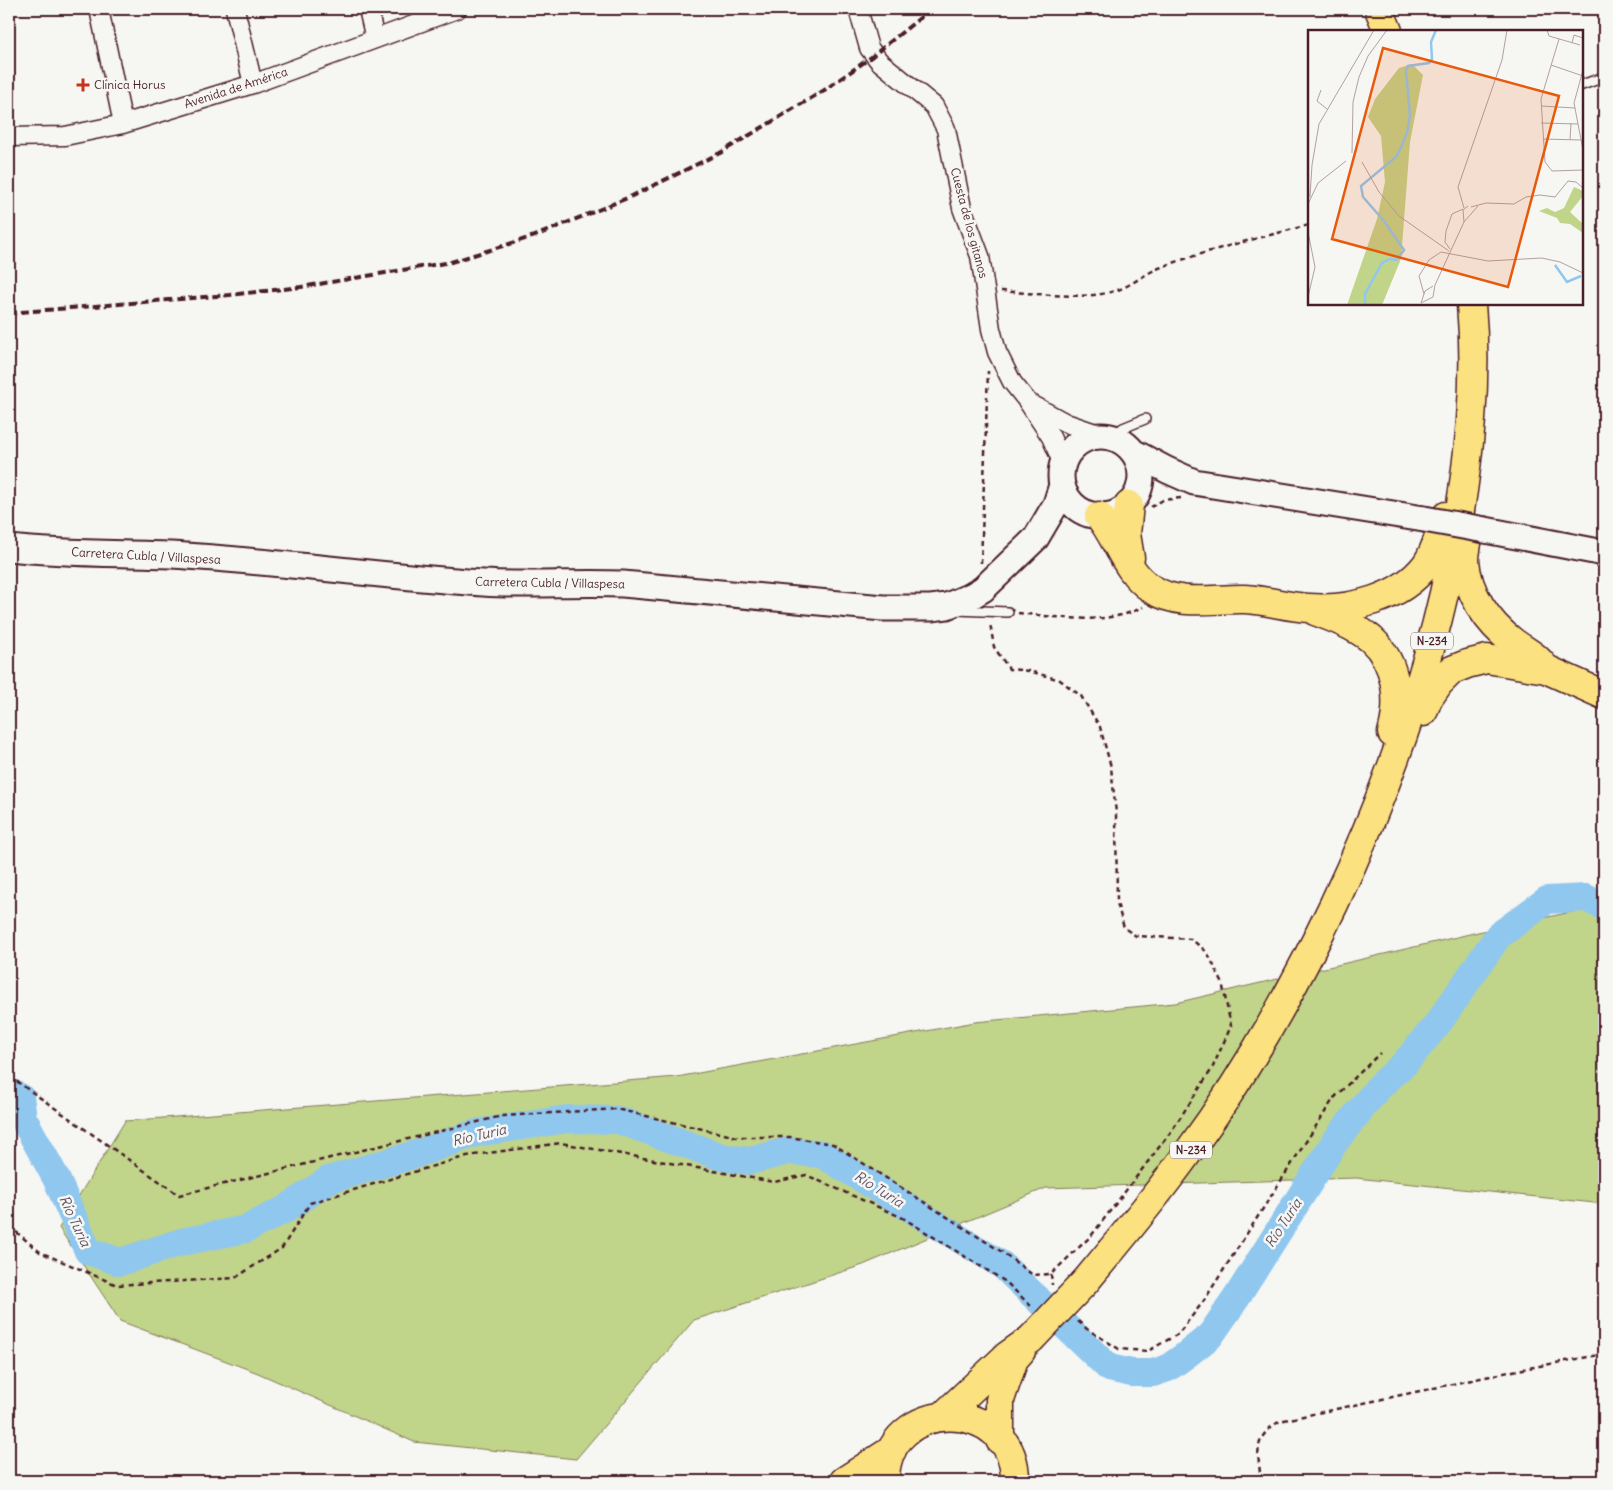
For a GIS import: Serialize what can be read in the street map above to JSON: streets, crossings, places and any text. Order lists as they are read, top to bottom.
{
  "streets": {
    "highway": ["N-234"],
    "street": ["Avenida de América", "Cuesta de los gitanos", "Carretera Cubla / Villaspesa"]
  },
  "crossings": [
    ["Cuesta de los gitanos", "Carretera Cubla / Villaspesa"]
  ],
  "water": ["Río Turia"],
  "places": {
    "health": ["Clinica Horus"]
  }
}
